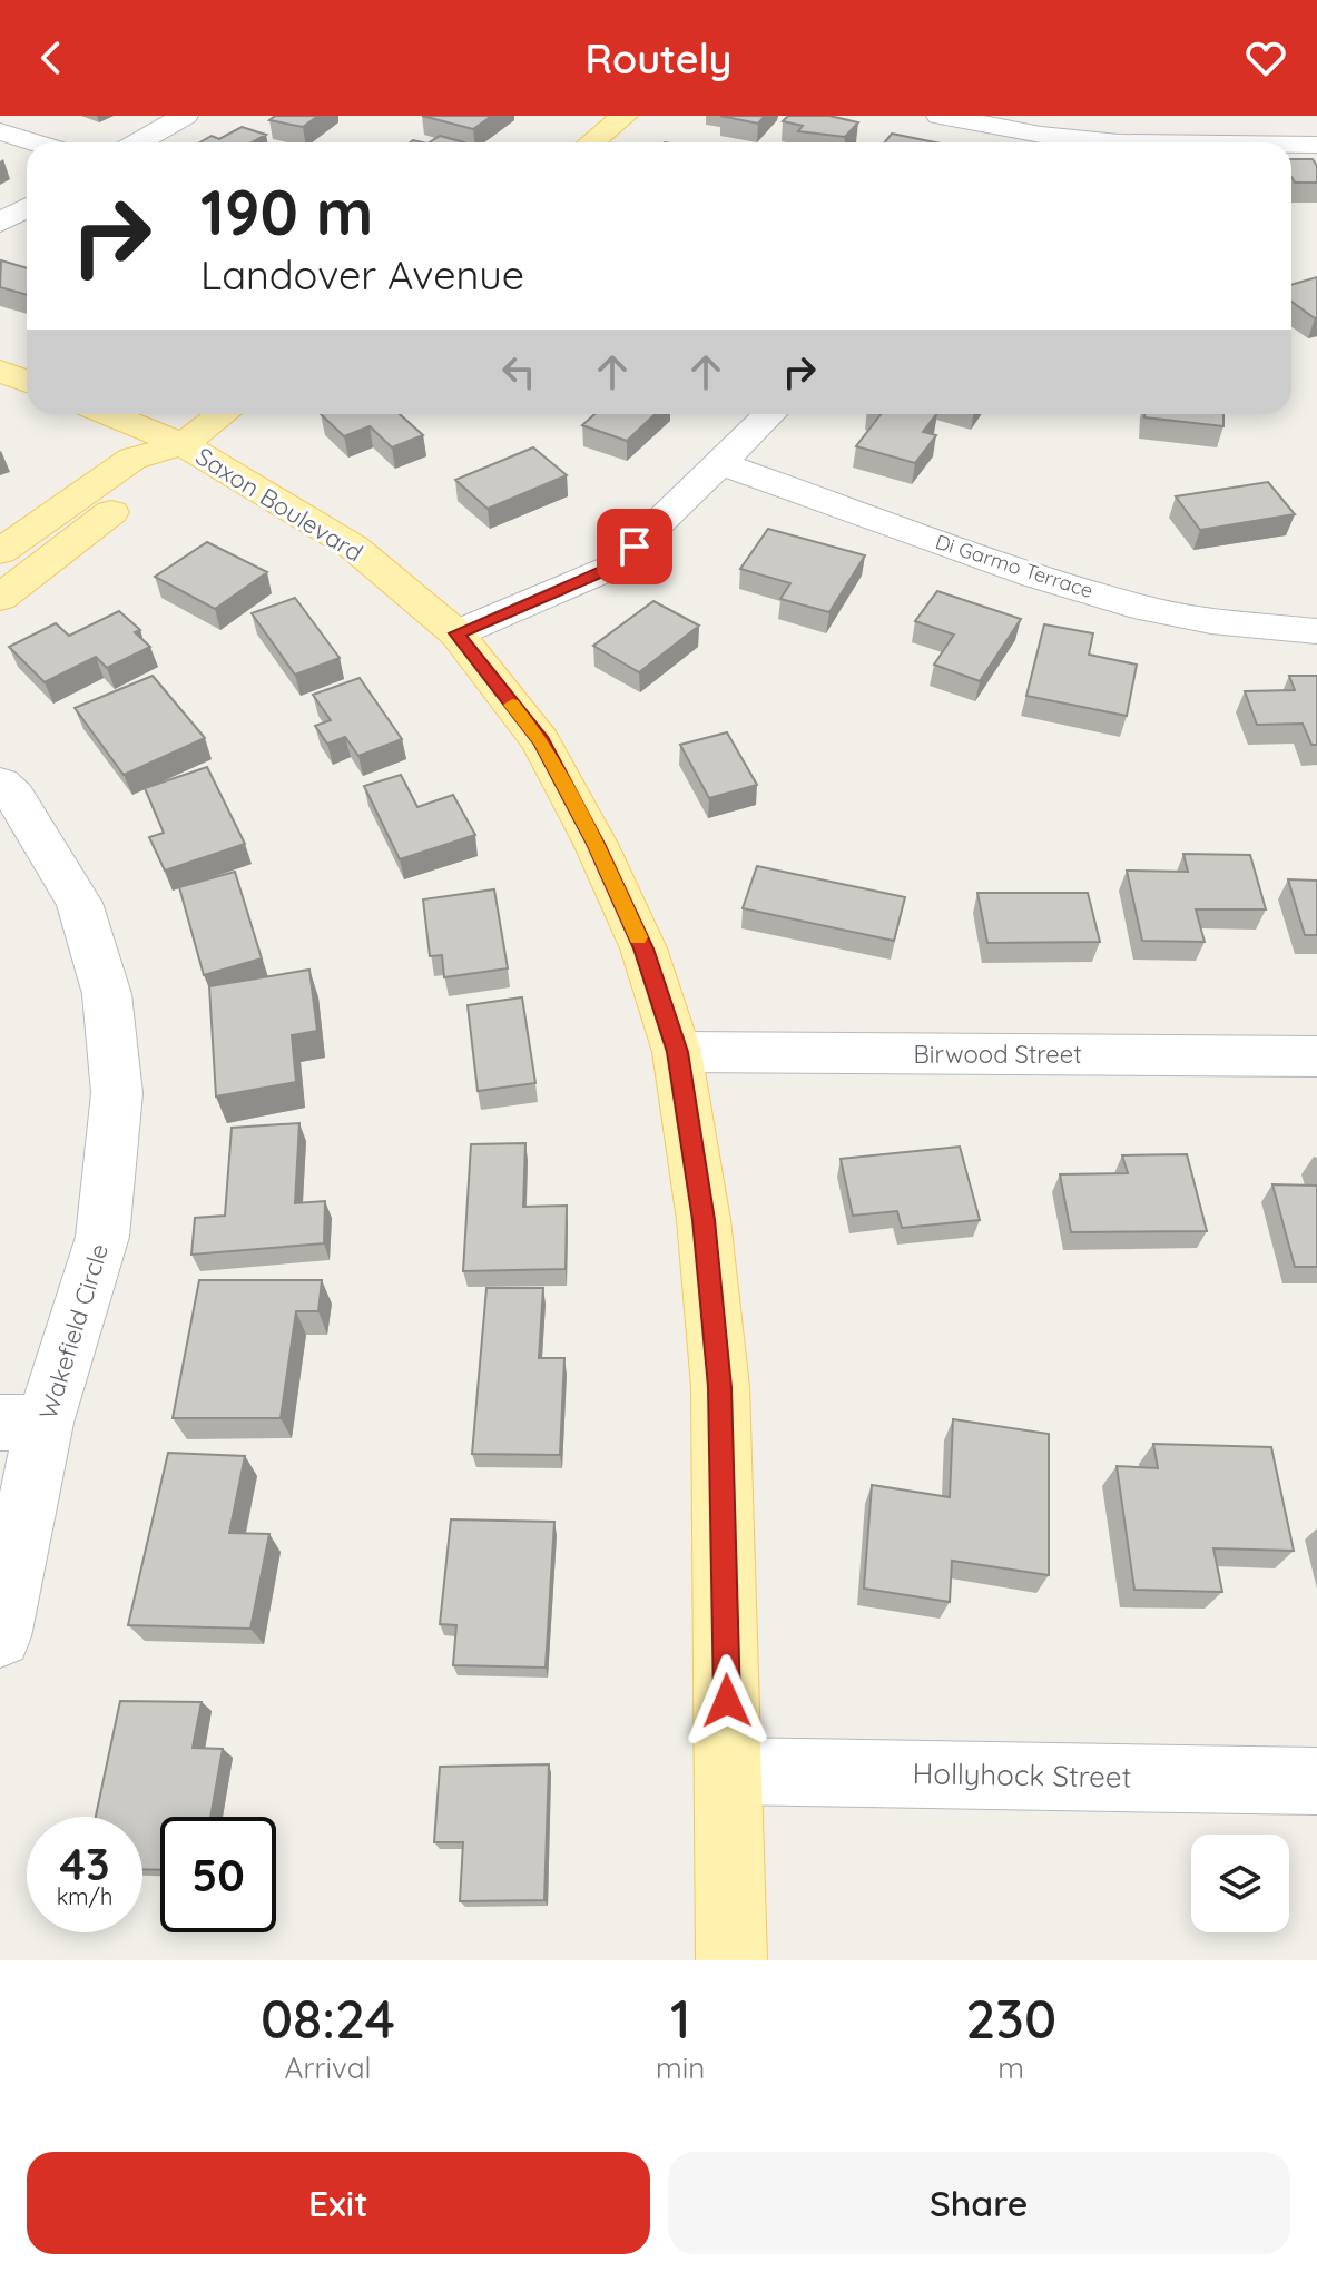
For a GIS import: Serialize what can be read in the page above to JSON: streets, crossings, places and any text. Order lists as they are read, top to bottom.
{
  "streets": {
    "main road": ["Saxon Boulevard"],
    "street": [
      "Di Garmo Terrace",
      "Birwood Street",
      "Wakefield Circle",
      "Hollyhock Street"
    ]
  },
  "crossings": [
    ["Saxon Boulevard", "Birwood Street"],
    ["Saxon Boulevard", "Hollyhock Street"]
  ],
  "page": {
    "header": "Routely",
    "turn": ["190 m", "Landover Avenue"],
    "speed": "43 km/h",
    "limit": "50",
    "eta": [
      "08:24",
      "Arrival",
      "1",
      "min",
      "230",
      "m"
    ],
    "buttons": ["Exit", "Share"]
  }
}
